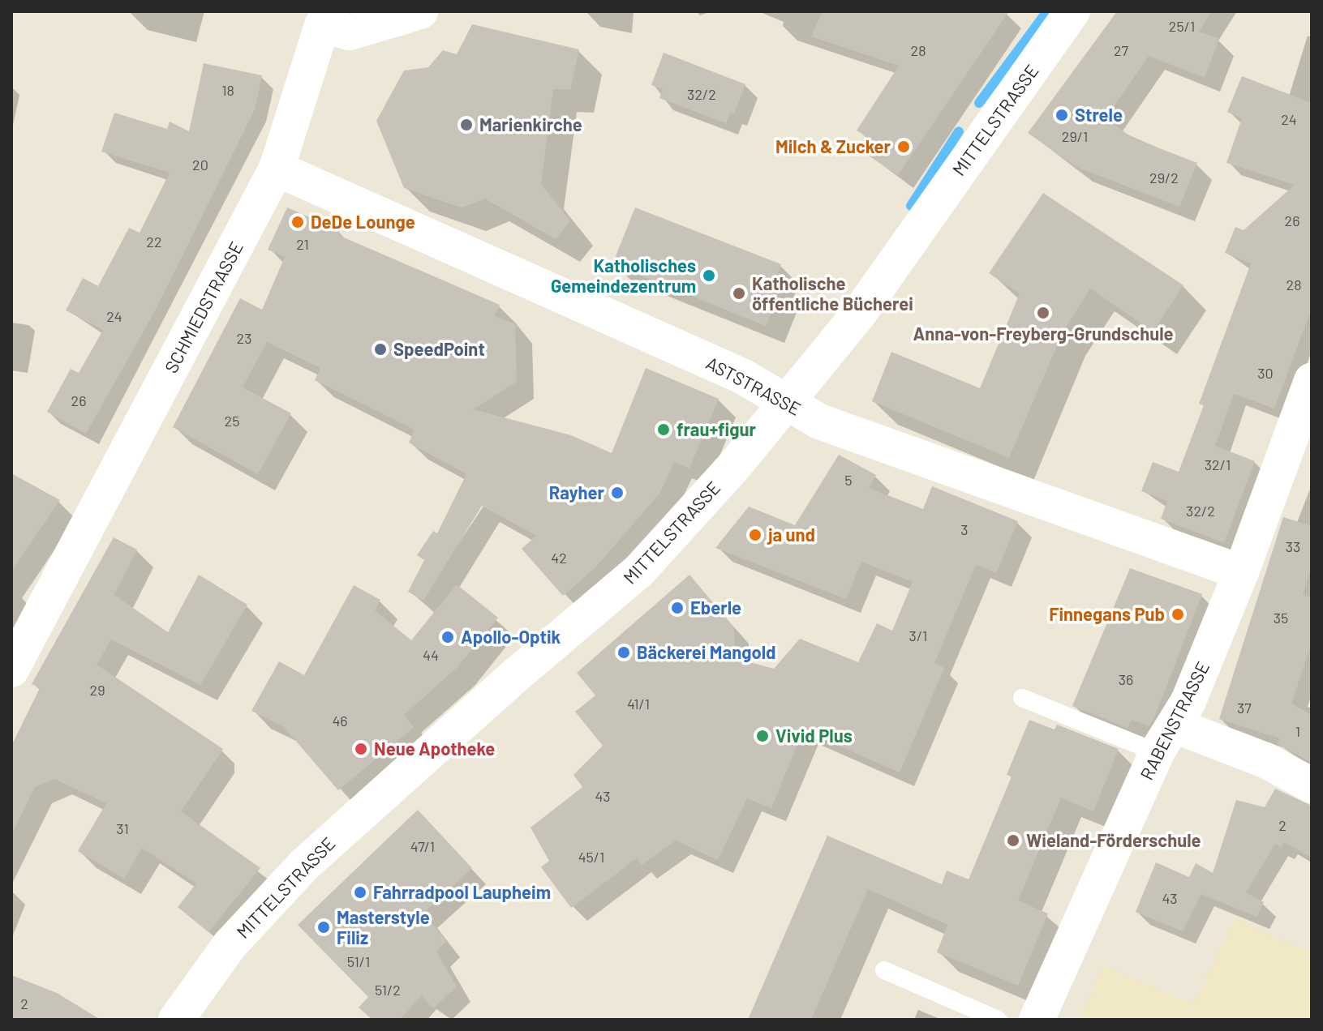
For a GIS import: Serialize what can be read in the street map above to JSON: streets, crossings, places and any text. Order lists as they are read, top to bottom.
{
  "streets": {
    "street": [
      "MITTELSTRASSE",
      "SCHMIEDSTRASSE",
      "ASTSTRASSE",
      "RABENSTRASSE"
    ]
  },
  "crossings": [
    ["MITTELSTRASSE", "ASTSTRASSE"],
    ["SCHMIEDSTRASSE", "ASTSTRASSE"],
    ["ASTSTRASSE", "RABENSTRASSE"]
  ],
  "places": [
    "Strele",
    "Marienkirche",
    "Milch & Zucker",
    "DeDe Lounge",
    "Katholisches Gemeindezentrum",
    "Katholische öffentliche Bücherei",
    "Anna-von-Freyberg-Grundschule",
    "SpeedPoint",
    "frau+figur",
    "Rayher",
    "ja und",
    "Eberle",
    "Finnegans Pub",
    "Apollo-Optik",
    "Bäckerei Mangold",
    "Vivid Plus",
    "Neue Apotheke",
    "Wieland-Förderschule",
    "Fahrradpool Laupheim",
    "Masterstyle Filiz"
  ],
  "house_numbers": [
    "25/1",
    "28",
    "27",
    "18",
    "32/2",
    "24",
    "29/1",
    "20",
    "29/2",
    "26",
    "22",
    "21",
    "28",
    "24",
    "23",
    "30",
    "26",
    "25",
    "32/1",
    "5",
    "32/2",
    "3",
    "33",
    "42",
    "35",
    "3/1",
    "44",
    "36",
    "29",
    "41/1",
    "37",
    "46",
    "1",
    "43",
    "2",
    "31",
    "47/1",
    "45/1",
    "43",
    "51/1",
    "51/2",
    "2"
  ]
}
